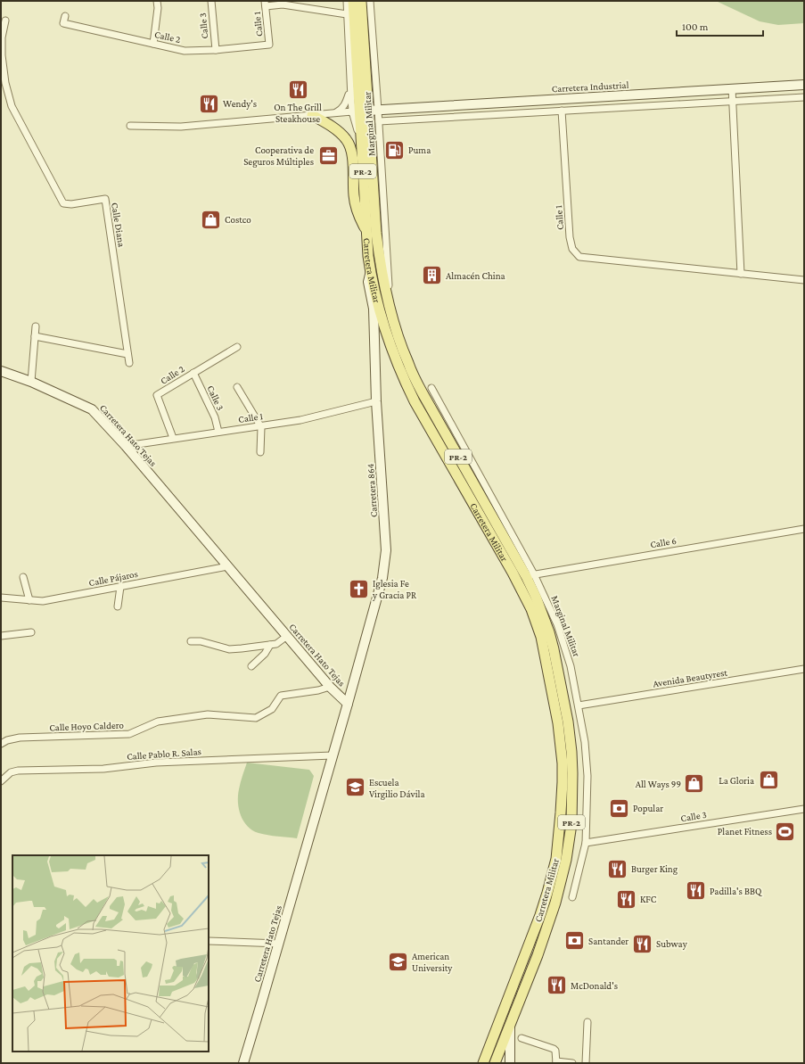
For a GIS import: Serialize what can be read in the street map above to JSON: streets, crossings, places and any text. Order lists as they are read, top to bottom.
{
  "streets": {
    "main road": ["PR-2", "Carretera Militar"],
    "street": [
      "Calle 1",
      "Calle 3",
      "Calle 2",
      "Carretera Industrial",
      "Marginal Militar",
      "Calle Diana",
      "Carretera Hato Tejas",
      "Carretera 864",
      "Calle 6",
      "Calle Pájaros",
      "Avenida Beautyrest",
      "Calle Hoyo Caldero",
      "Calle Pablo R. Salas"
    ]
  },
  "crossings": [
    ["Calle 1", "Calle 3"],
    ["Calle 1", "Calle 2"],
    ["Calle 1", "Carretera Hato Tejas"],
    ["Calle 1", "Carretera 864"],
    ["Calle 3", "Calle 2"],
    ["Calle 3", "Marginal Militar"],
    ["Carretera Industrial", "Marginal Militar"],
    ["Marginal Militar", "Carretera Militar"],
    ["Marginal Militar", "Calle 6"],
    ["Marginal Militar", "Avenida Beautyrest"],
    ["Carretera Militar", "Carretera 864"],
    ["Carretera Militar", "Calle 6"],
    ["Carretera Hato Tejas", "Carretera 864"],
    ["Carretera Hato Tejas", "Calle Pájaros"],
    ["Carretera Hato Tejas", "Calle Hoyo Caldero"],
    ["Carretera Hato Tejas", "Calle Pablo R. Salas"]
  ],
  "places": {
    "restaurant": [
      "On The Grill Steakhouse",
      "Wendy's",
      "Burger King",
      "Padilla's BBQ",
      "KFC",
      "Subway",
      "McDonald's"
    ],
    "fuel station": ["Puma"],
    "office": ["Cooperativa de Seguros Múltiples"],
    "shop": ["Costco", "La Gloria", "All Ways 99"],
    "building": ["Almacén China"],
    "church": ["Iglesia Fe y Gracia PR"],
    "school or university": ["Escuela Virgilio Dávila", "American University"],
    "bank": ["Popular", "Santander"],
    "sports": ["Planet Fitness"]
  },
  "scale_bar": "100 m"
}
